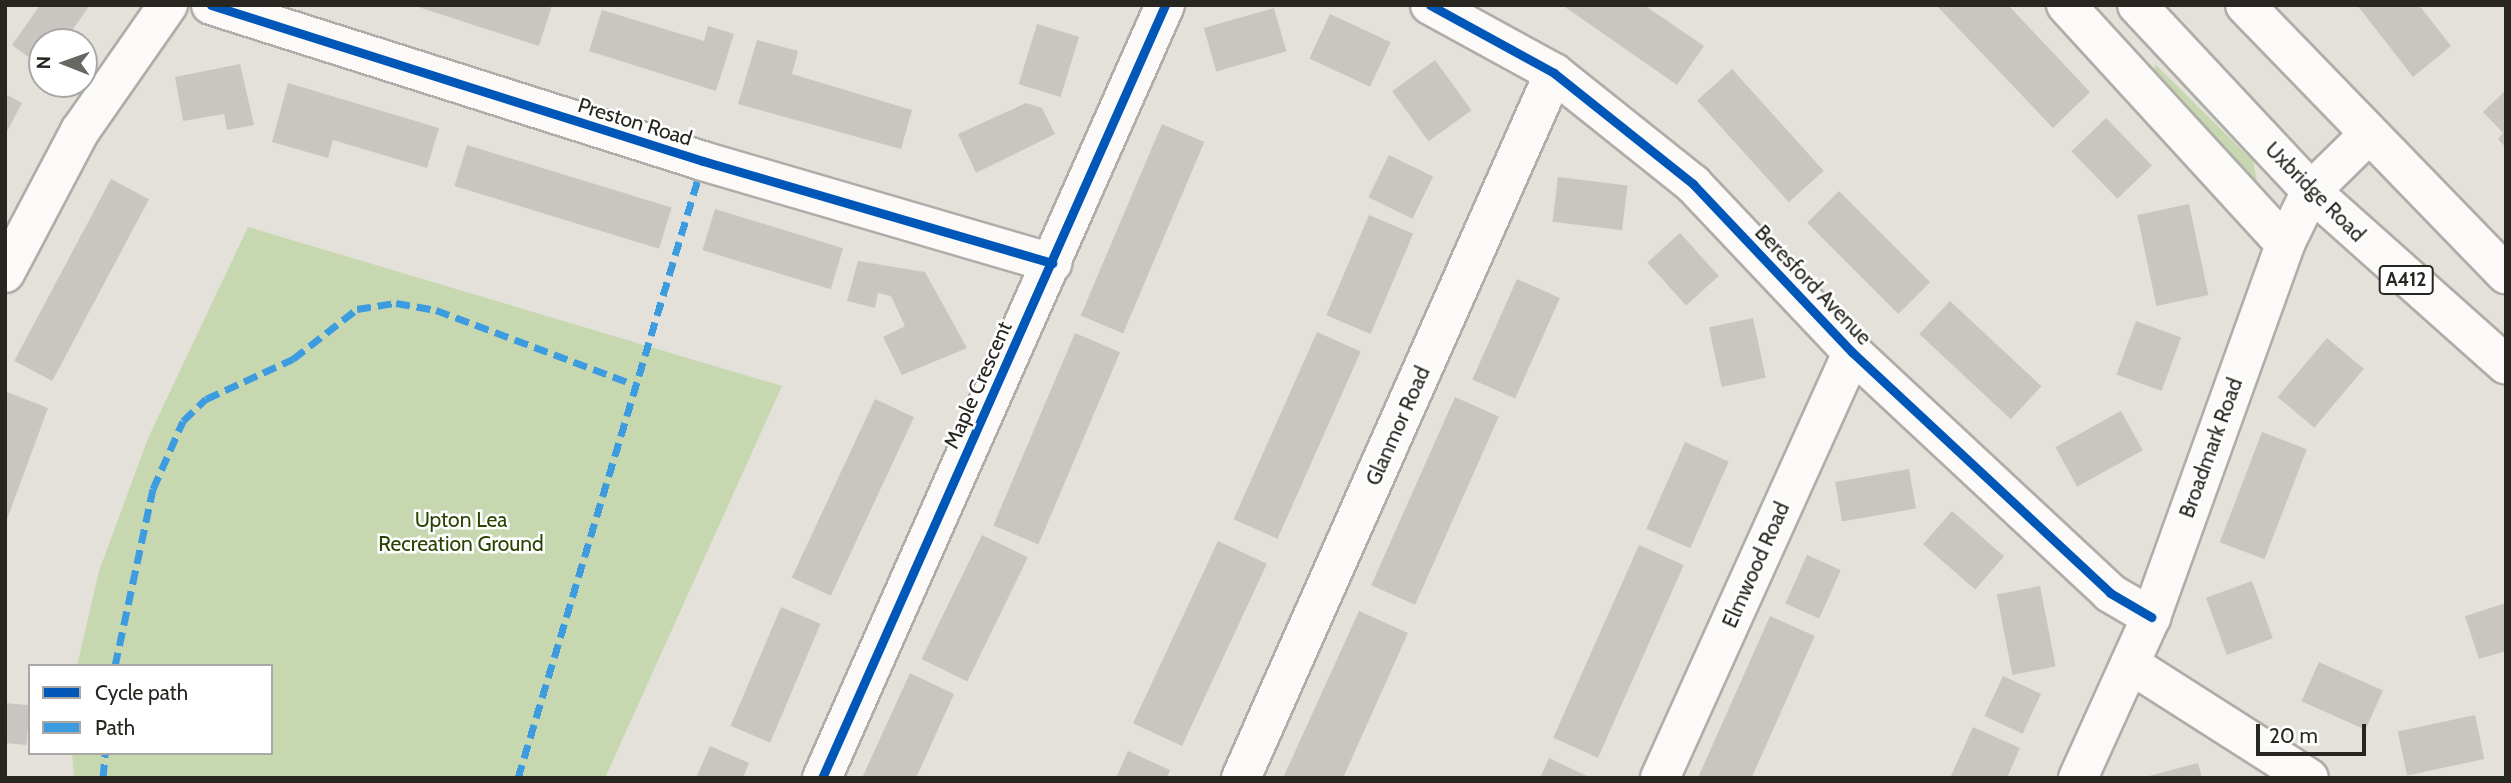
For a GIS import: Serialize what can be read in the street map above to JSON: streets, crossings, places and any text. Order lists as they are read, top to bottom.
{
  "streets": {
    "street": [
      "Preston Road",
      "Uxbridge Road",
      "A412",
      "Beresford Avenue",
      "Maple Crescent",
      "Glanmor Road",
      "Broadmark Road",
      "Elmwood Road"
    ]
  },
  "crossings": [
    ["Preston Road", "Maple Crescent"],
    ["Uxbridge Road", "Broadmark Road"],
    ["Beresford Avenue", "Glanmor Road"],
    ["Beresford Avenue", "Broadmark Road"],
    ["Beresford Avenue", "Elmwood Road"]
  ],
  "parks": ["Upton Lea Recreation Ground"],
  "legend": ["Cycle path", "Path"],
  "scale_bar": "20 m",
  "north": "left"
}
